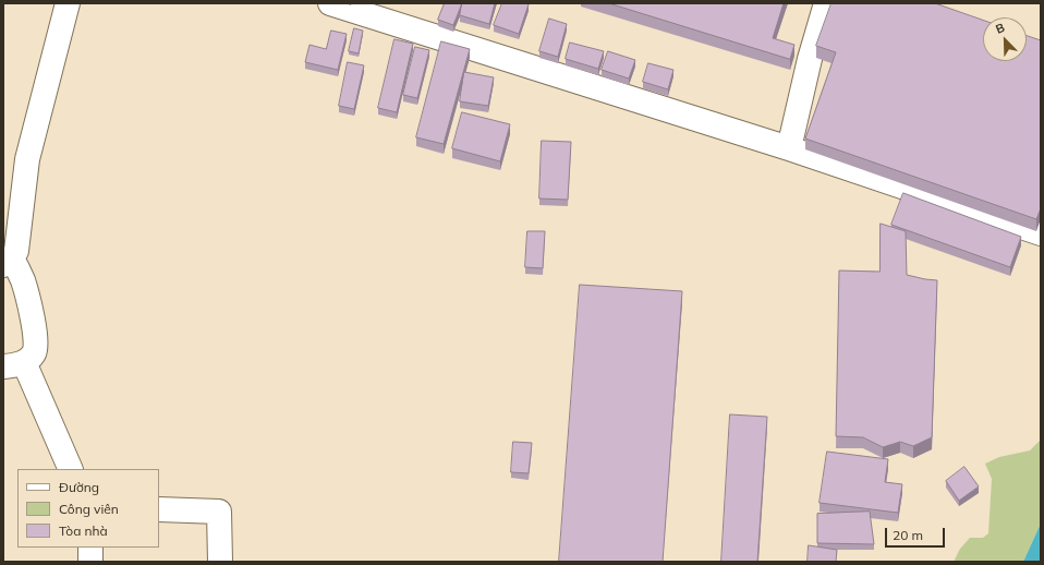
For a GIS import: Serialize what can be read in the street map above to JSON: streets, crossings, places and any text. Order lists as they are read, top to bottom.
{
  "legend": ["Đường", "Công viên", "Tòa nhà"],
  "scale_bar": "20 m",
  "north": "top left"
}
